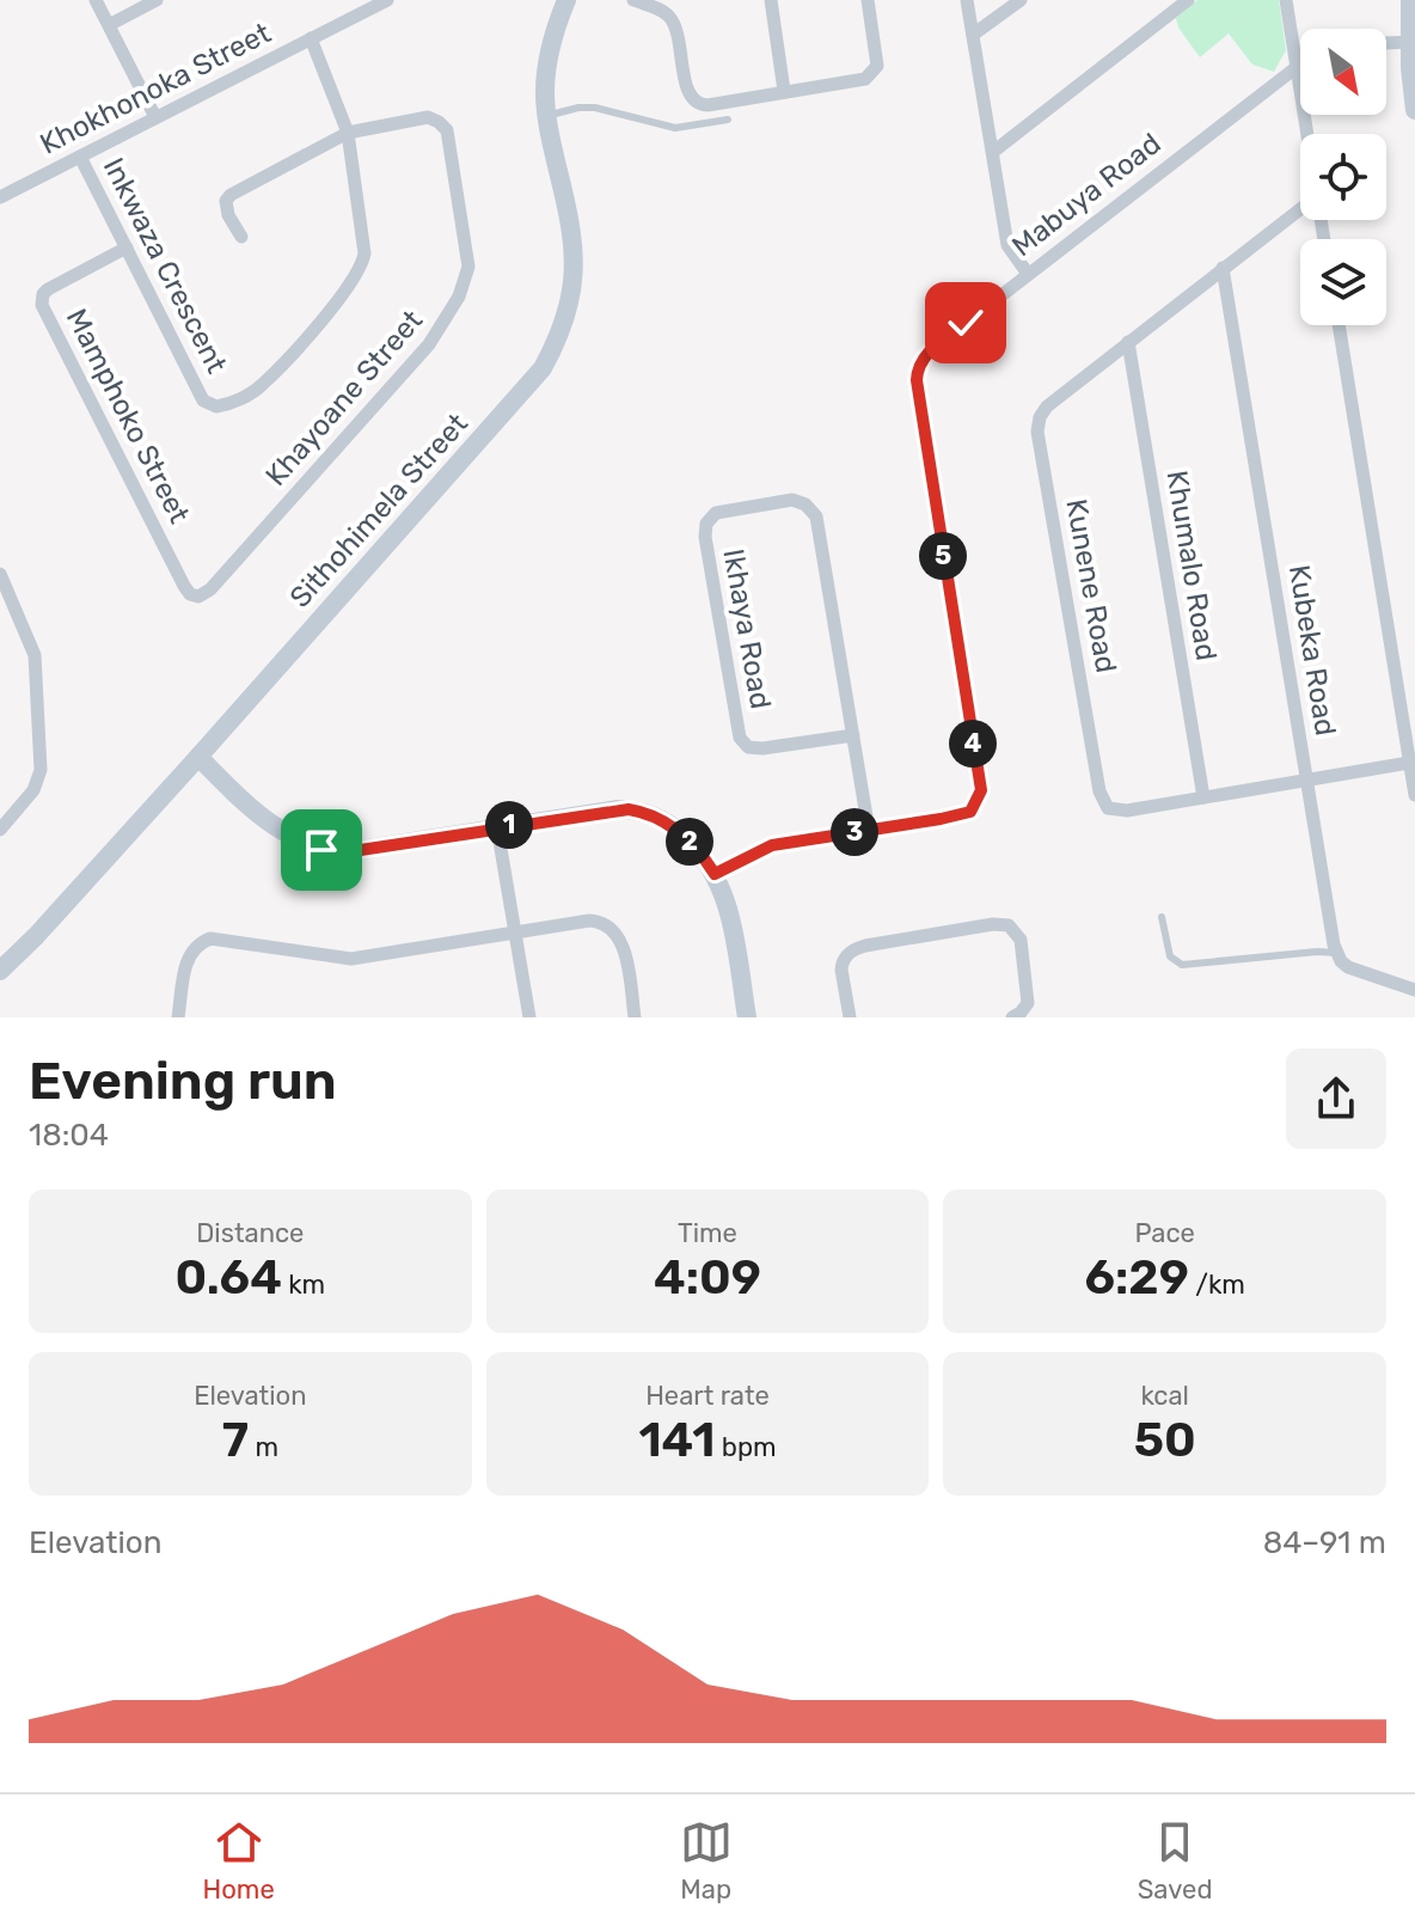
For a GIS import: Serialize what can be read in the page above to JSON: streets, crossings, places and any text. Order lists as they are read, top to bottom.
{
  "streets": {
    "street": [
      "Khokhonoka Street",
      "Mabuya Road",
      "Inkwaza Crescent",
      "Khayoane Street",
      "Mamphoko Street",
      "Sithohimela Street",
      "Khumalo Road",
      "Kunene Road",
      "Ikhaya Road",
      "Kubeka Road"
    ]
  },
  "crossings": [
    ["Khokhonoka Street", "Inkwaza Crescent"],
    ["Mabuya Road", "Ikhaya Road"],
    ["Inkwaza Crescent", "Khayoane Street"],
    ["Inkwaza Crescent", "Mamphoko Street"],
    ["Khayoane Street", "Mamphoko Street"],
    ["Khumalo Road", "Kunene Road"],
    ["Kunene Road", "Kubeka Road"]
  ],
  "north": "bottom right",
  "page": {
    "pins": [
      "5",
      "4",
      "1",
      "3",
      "2"
    ],
    "heading": ["Evening run", "18:04"],
    "stats": [
      ["Distance", "0.64 km"],
      ["Time", "4:09"],
      ["Pace", "6:29 /km"],
      ["Elevation", "7 m"],
      ["Heart rate", "141 bpm"],
      ["kcal", "50"]
    ],
    "chart": ["Elevation", "84–91 m"],
    "tabs": ["Home", "Map", "Saved"]
  }
}
